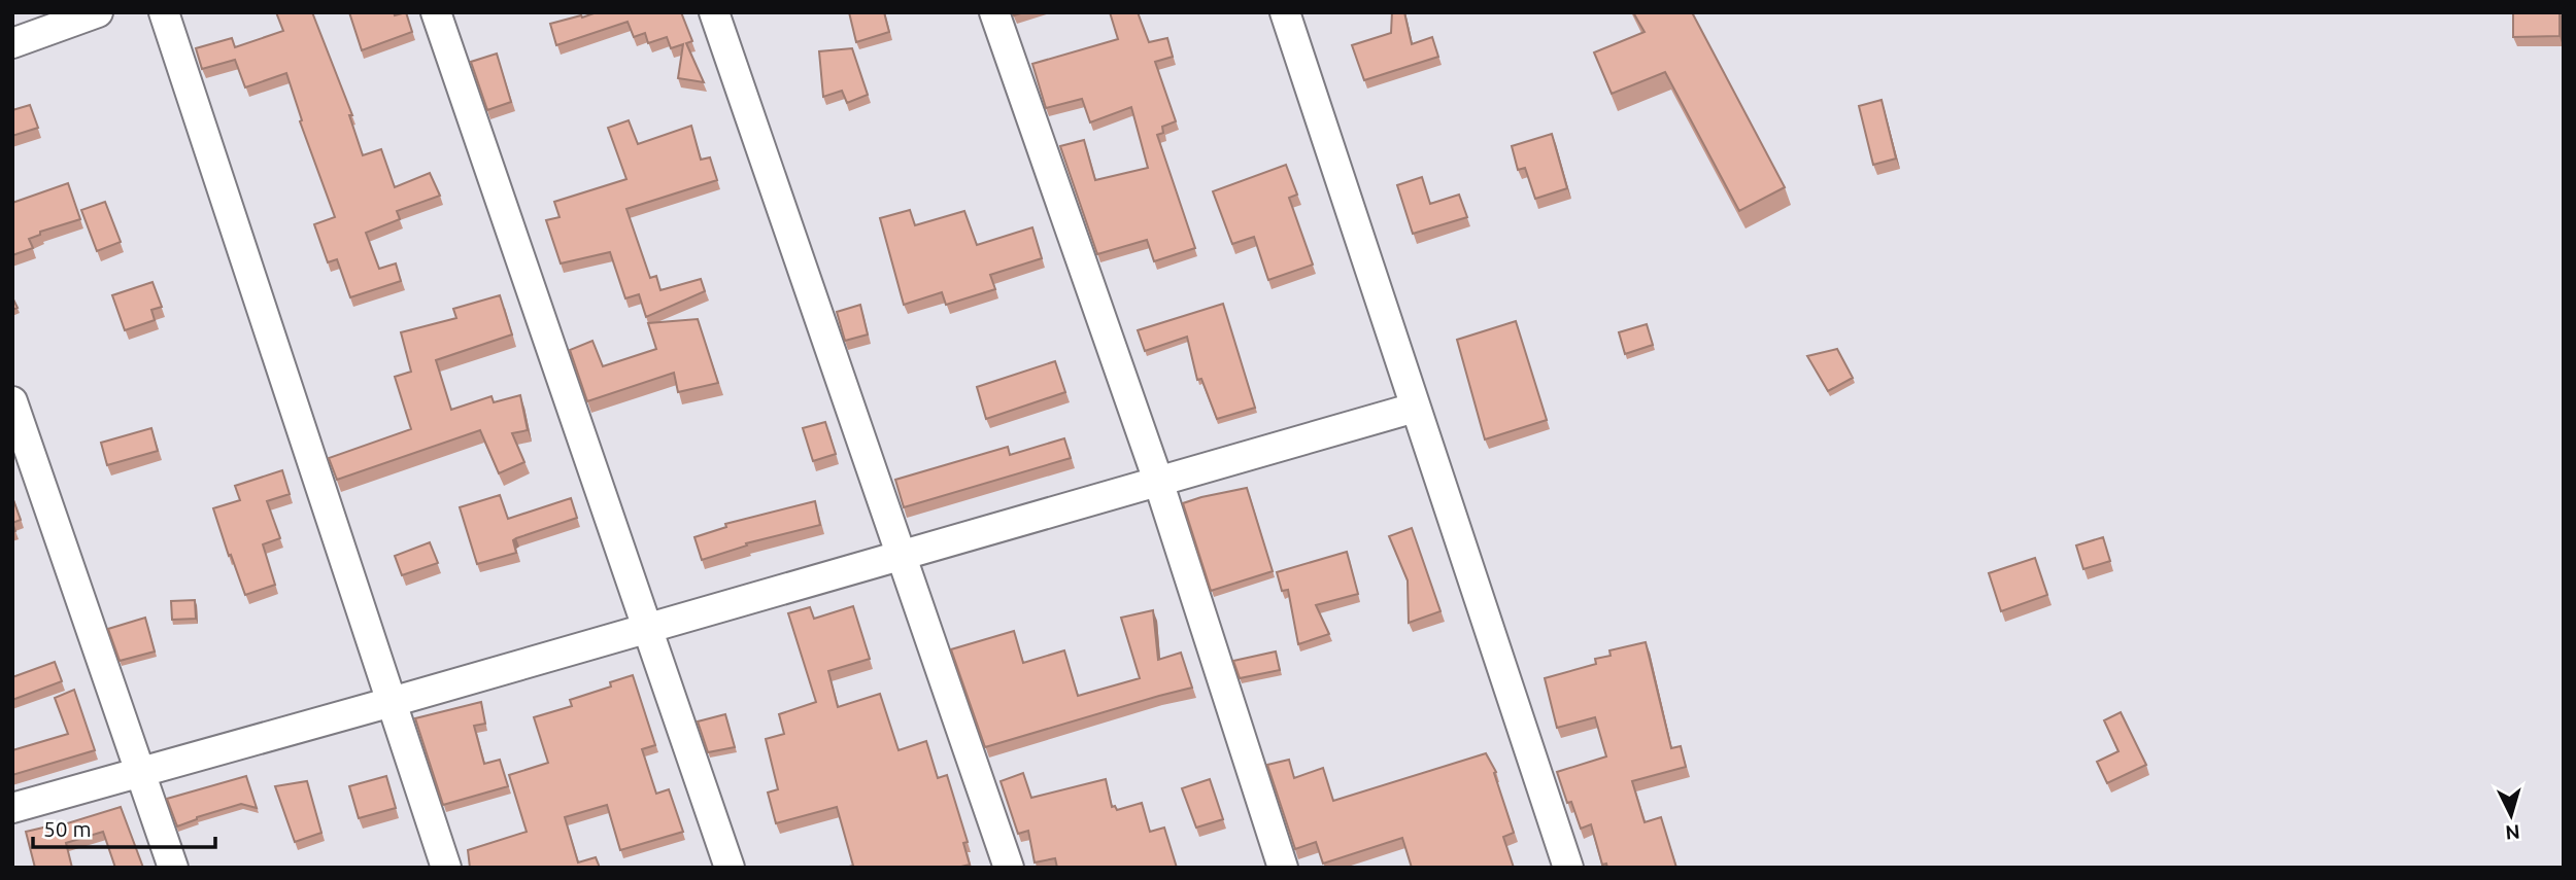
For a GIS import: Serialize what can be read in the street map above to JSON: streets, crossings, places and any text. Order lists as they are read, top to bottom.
{
  "scale_bar": "50 m",
  "north": "bottom"
}
